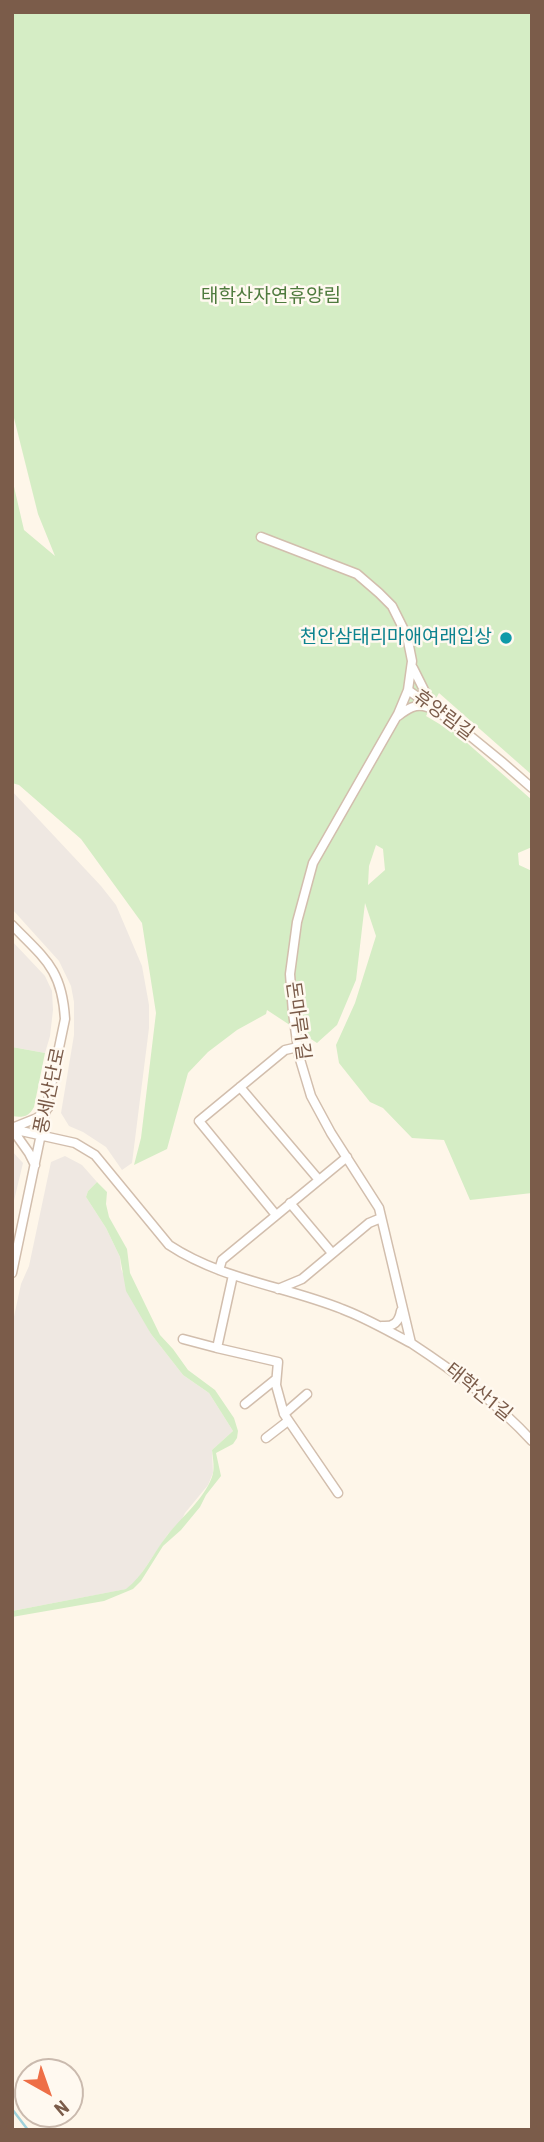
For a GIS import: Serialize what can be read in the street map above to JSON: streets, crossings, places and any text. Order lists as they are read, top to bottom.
{
  "streets": {
    "street": [
      "휴양림길",
      "돈마루1길",
      "풍세산단로",
      "태학산1길"
    ]
  },
  "crossings": [
    ["휴양림길", "돈마루1길"],
    ["돈마루1길", "태학산1길"]
  ],
  "parks": ["태학산자연휴양림"],
  "places": ["천안삼태리마애여래입상"],
  "north": "bottom right"
}
